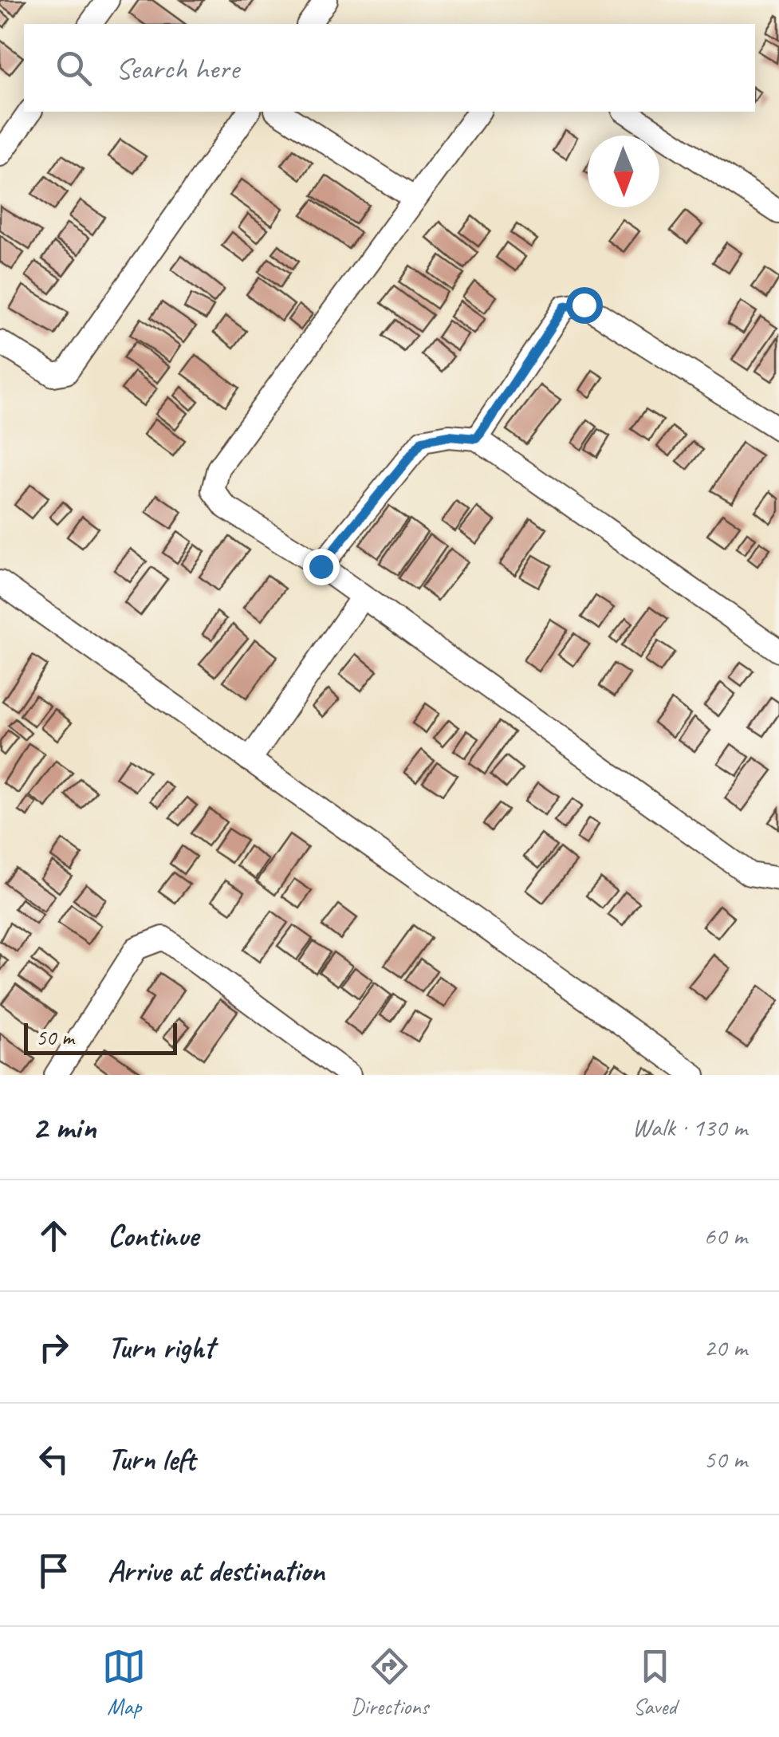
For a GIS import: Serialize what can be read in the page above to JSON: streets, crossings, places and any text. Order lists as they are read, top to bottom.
{
  "scale_bar": "50 m",
  "north": "bottom",
  "page": {
    "search": "Search here",
    "scale": "50 m",
    "heading": ["2 min", "Walk · 130 m"],
    "list": [
      ["Continue", "60 m"],
      ["Turn right", "20 m"],
      ["Turn left", "50 m"],
      "Arrive at destination"
    ],
    "nav": ["Map", "Directions", "Saved"]
  }
}
